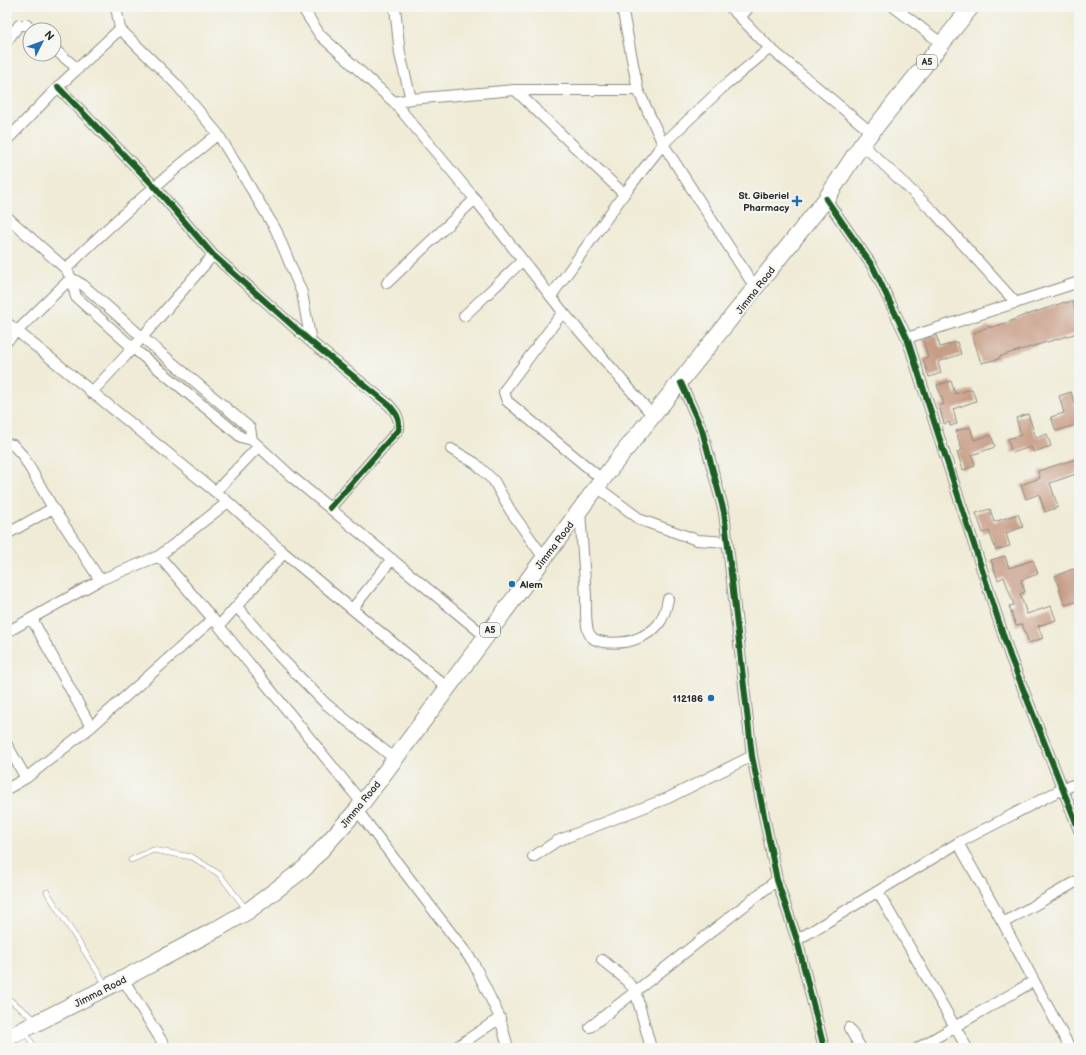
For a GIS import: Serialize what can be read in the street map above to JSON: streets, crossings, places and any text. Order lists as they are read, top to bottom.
{
  "streets": {
    "highway": ["A5", "Jimma Road"]
  },
  "places": {
    "health": ["St. Giberiel Pharmacy"],
    "other": ["Alem", "112186"]
  },
  "north": "top right"
}
